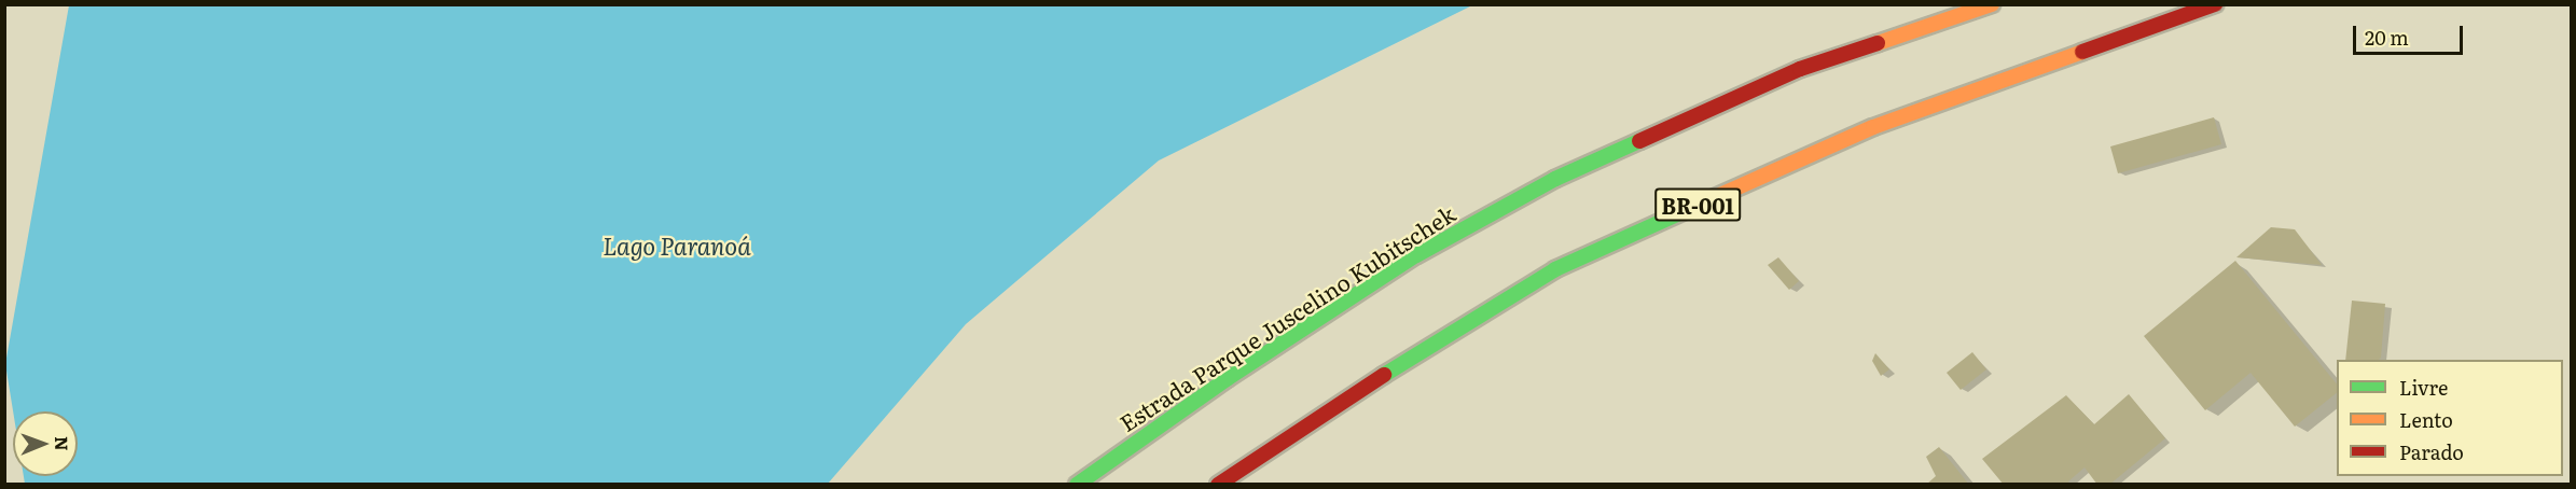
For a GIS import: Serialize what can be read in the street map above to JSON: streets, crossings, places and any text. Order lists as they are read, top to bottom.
{
  "streets": {
    "highway": ["BR-001", "Estrada Parque Juscelino Kubitschek"]
  },
  "water": ["Lago Paranoá"],
  "legend": ["Livre", "Lento", "Parado"],
  "scale_bar": "20 m",
  "north": "right"
}
